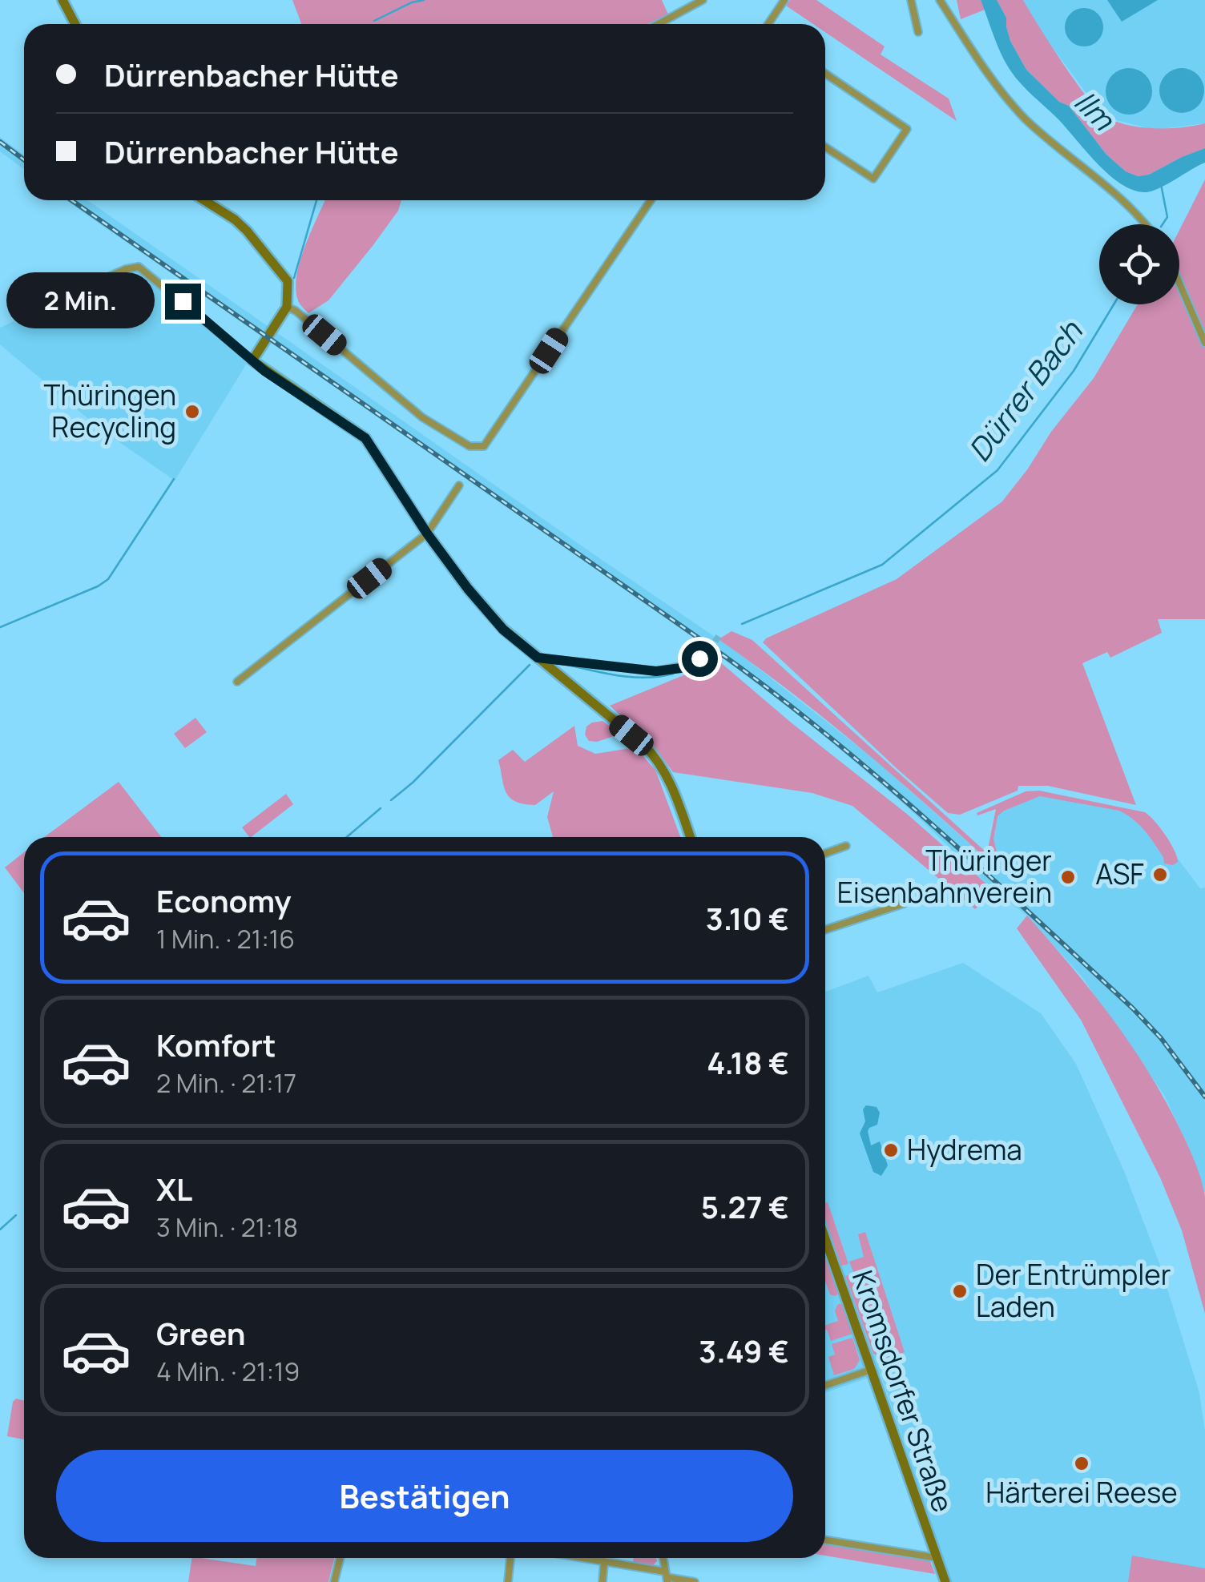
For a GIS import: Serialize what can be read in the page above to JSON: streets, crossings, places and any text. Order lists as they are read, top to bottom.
{
  "streets": {
    "street": ["Kromsdorfer Straße"]
  },
  "water": ["Ilm", "Dürrer Bach"],
  "places": [
    "Thüringen Recycling",
    "ASF",
    "Thüringer Eisenbahnverein",
    "Hydrema",
    "Der Entrümpler Laden",
    "Härterei Reese"
  ],
  "page": {
    "banner": ["Dürrenbacher Hütte", "Dürrenbacher Hütte"],
    "bubble": "2 Min.",
    "list": [
      {
        "name": "Economy",
        "note": "1 Min. · 21:16",
        "value": "3.10 €"
      },
      {
        "name": "Komfort",
        "note": "2 Min. · 21:17",
        "value": "4.18 €"
      },
      {
        "name": "XL",
        "note": "3 Min. · 21:18",
        "value": "5.27 €"
      },
      {
        "name": "Green",
        "note": "4 Min. · 21:19",
        "value": "3.49 €"
      }
    ],
    "buttons": "Bestätigen"
  }
}
